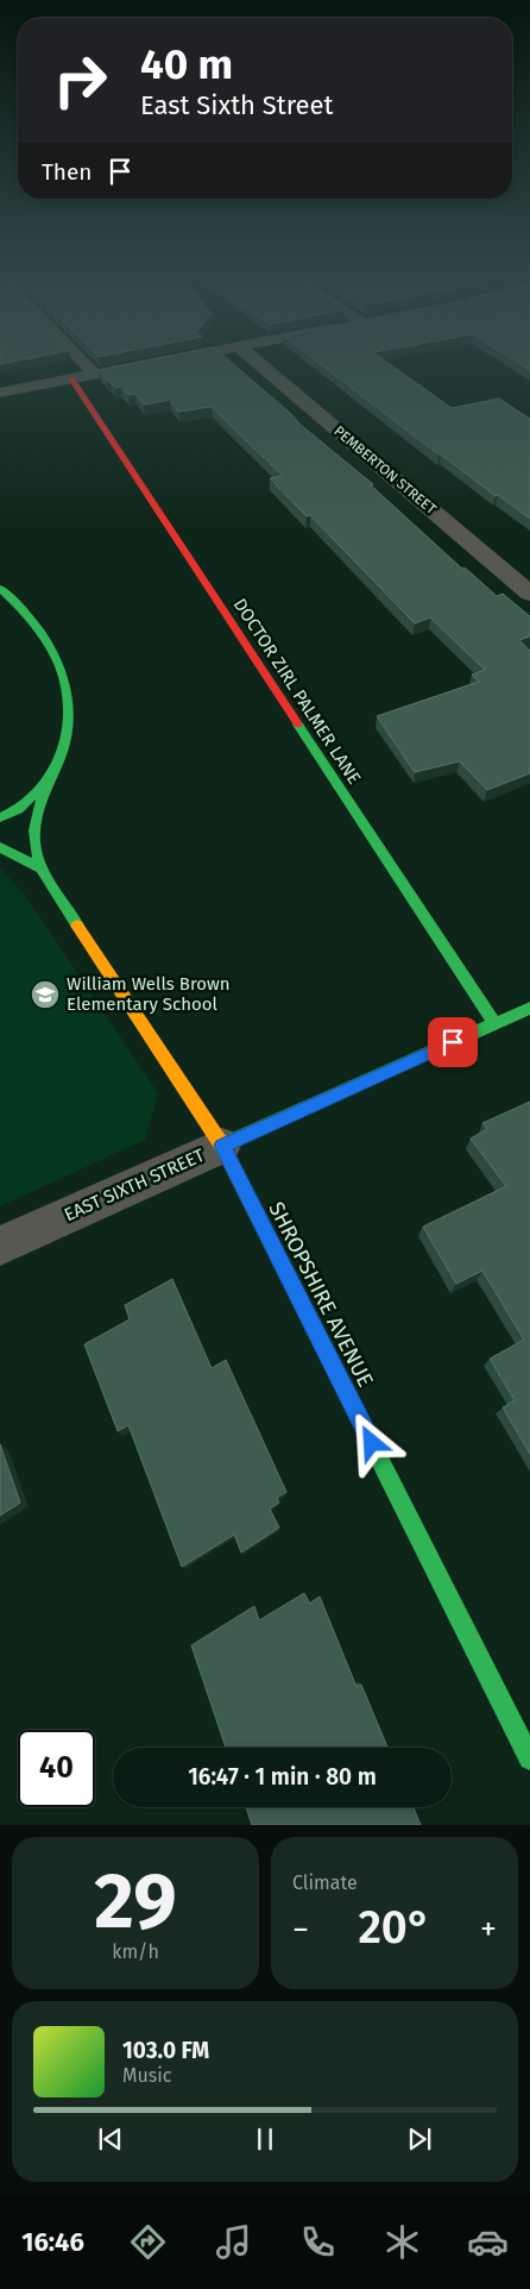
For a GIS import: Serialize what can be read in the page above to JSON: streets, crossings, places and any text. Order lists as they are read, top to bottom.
{
  "streets": {
    "street": [
      "PEMBERTON STREET",
      "DOCTOR ZIRL PALMER LANE",
      "EAST SIXTH STREET",
      "SHROPSHIRE AVENUE"
    ]
  },
  "crossings": [
    ["DOCTOR ZIRL PALMER LANE", "EAST SIXTH STREET"],
    ["EAST SIXTH STREET", "SHROPSHIRE AVENUE"]
  ],
  "places": {
    "school or university": ["William Wells Brown Elementary School"]
  },
  "page": {
    "turn": ["40 m", "East Sixth Street"],
    "then": "Then",
    "limit": "40",
    "trip": "16:47 · 1 min · 80 m",
    "tile": [
      ["29", "km/h"],
      "Climate"
    ],
    "heat": ["−", "20°", "+"],
    "song": ["103.0 FM", "Music"],
    "tabs": "16:46"
  }
}
